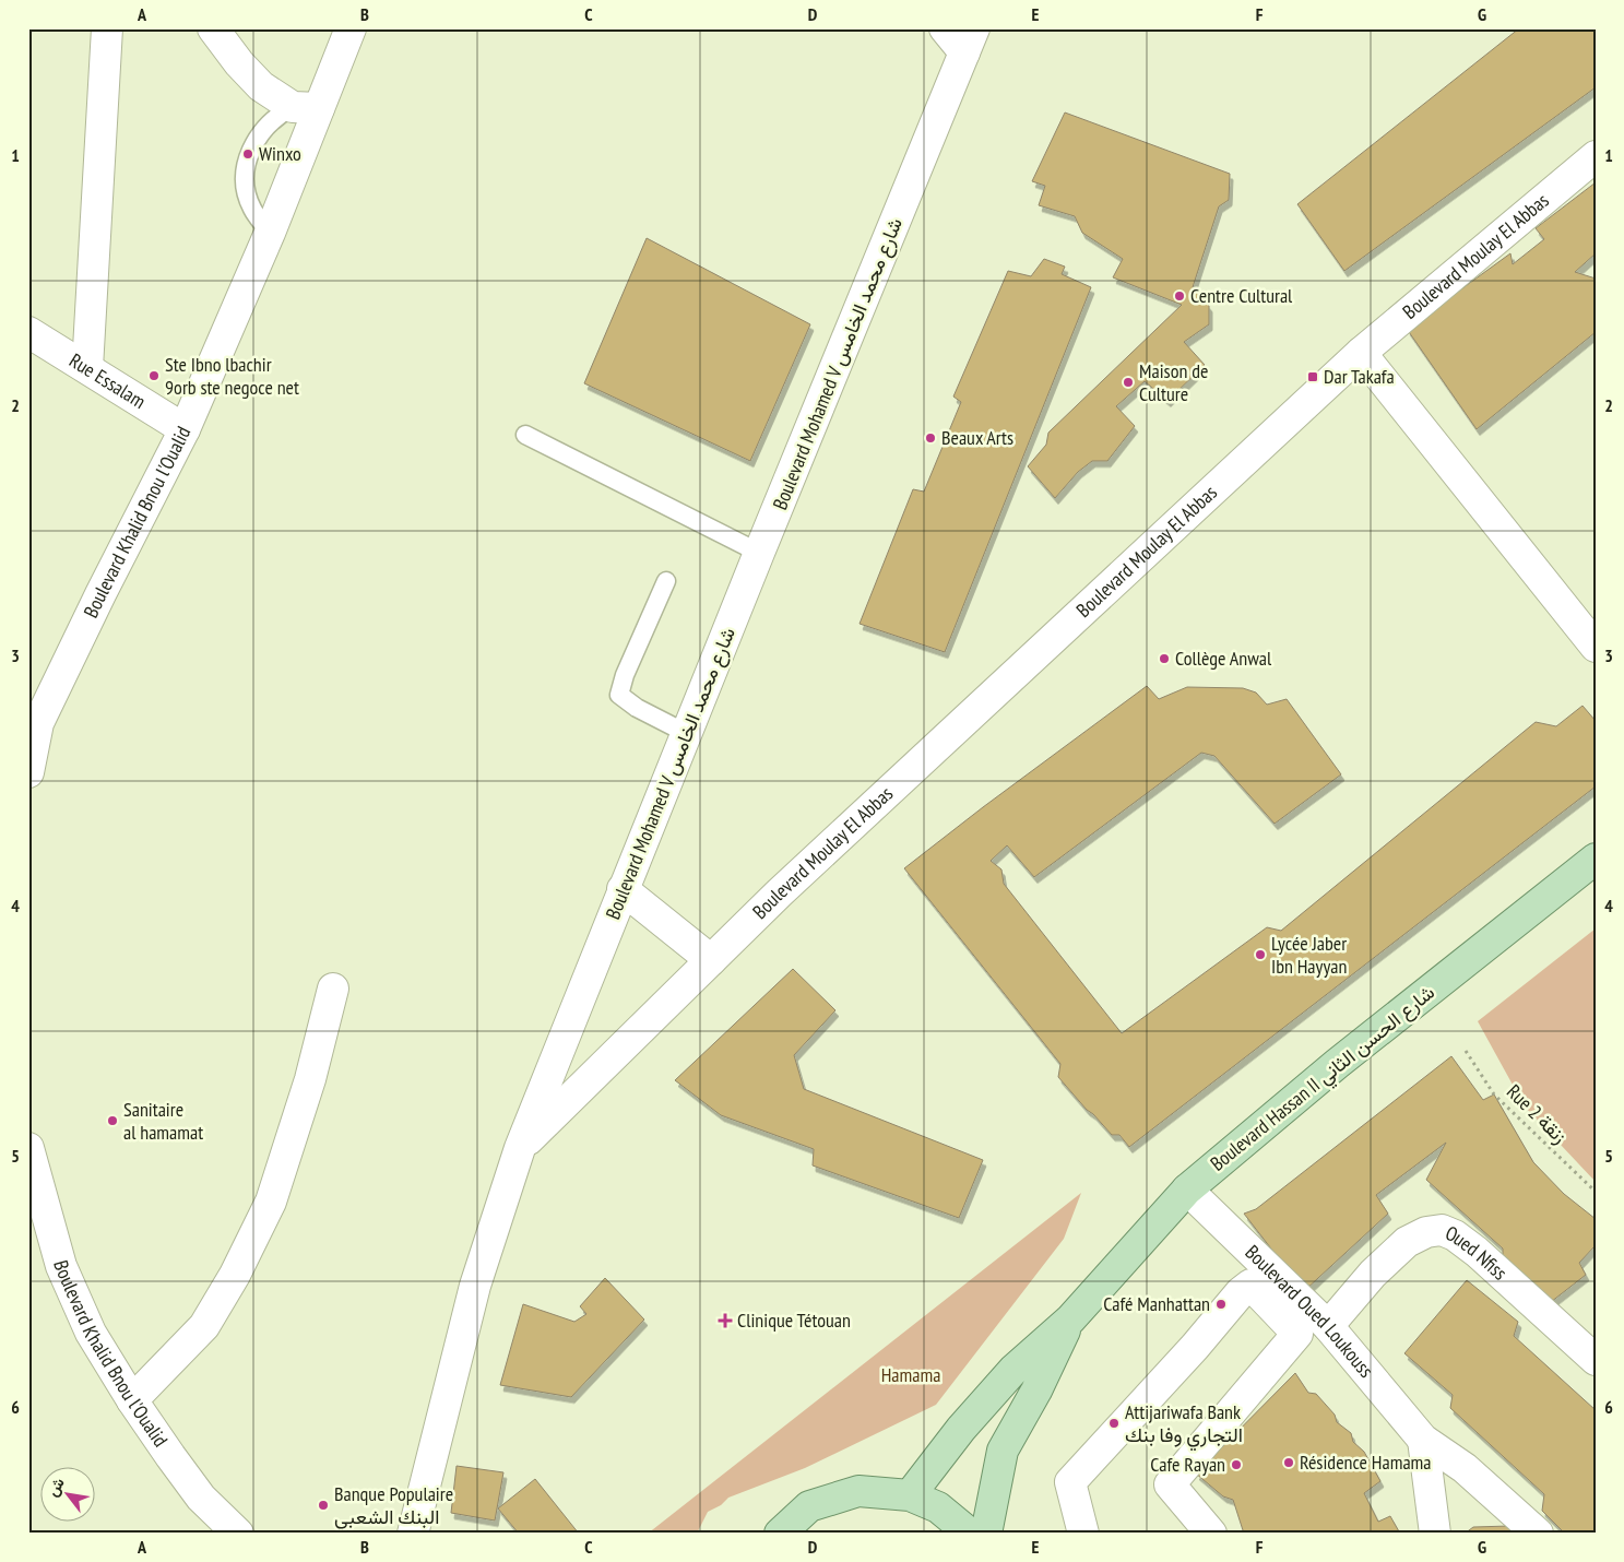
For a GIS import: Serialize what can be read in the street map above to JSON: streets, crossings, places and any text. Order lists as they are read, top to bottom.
{
  "streets": {
    "main road": ["Boulevard Hassan II شارع الحسن الثاني"],
    "street": [
      "Boulevard Moulay El Abbas",
      "Boulevard Mohamed V شارع محمد الخامس",
      "Rue Essalam",
      "Boulevard Khalid Bnou l'Oualid",
      "Oued Nfiss",
      "Boulevard Oued Loukouss"
    ],
    "path": ["Rue 2 زنقة"]
  },
  "crossings": [
    ["Boulevard Moulay El Abbas", "Boulevard Mohamed V شارع محمد الخامس"],
    ["Rue Essalam", "Boulevard Khalid Bnou l'Oualid"],
    ["Boulevard Hassan II شارع الحسن الثاني", "Boulevard Oued Loukouss"],
    ["Oued Nfiss", "Boulevard Oued Loukouss"]
  ],
  "parks": ["Hamama"],
  "places": {
    "other": [
      "Winxo",
      "Centre Cultural",
      "Ste Ibno lbachir 9orb ste negoce net",
      "Maison de Culture",
      "Beaux Arts",
      "Collège Anwal",
      "Lycée Jaber Ibn Hayyan",
      "Sanitaire al hamamat",
      "Café Manhattan",
      "Attijariwafa Bank التجاري وفا بنك",
      "Résidence Hamama",
      "Cafe Rayan",
      "Banque Populaire البنك الشعبي"
    ],
    "transit": ["Dar Takafa"],
    "health": ["Clinique Tétouan"]
  },
  "north": "top left",
  "grid": {
    "columns": [
      "A",
      "B",
      "C",
      "D",
      "E",
      "F",
      "G"
    ],
    "rows": [
      "1",
      "2",
      "3",
      "4",
      "5",
      "6"
    ]
  }
}
